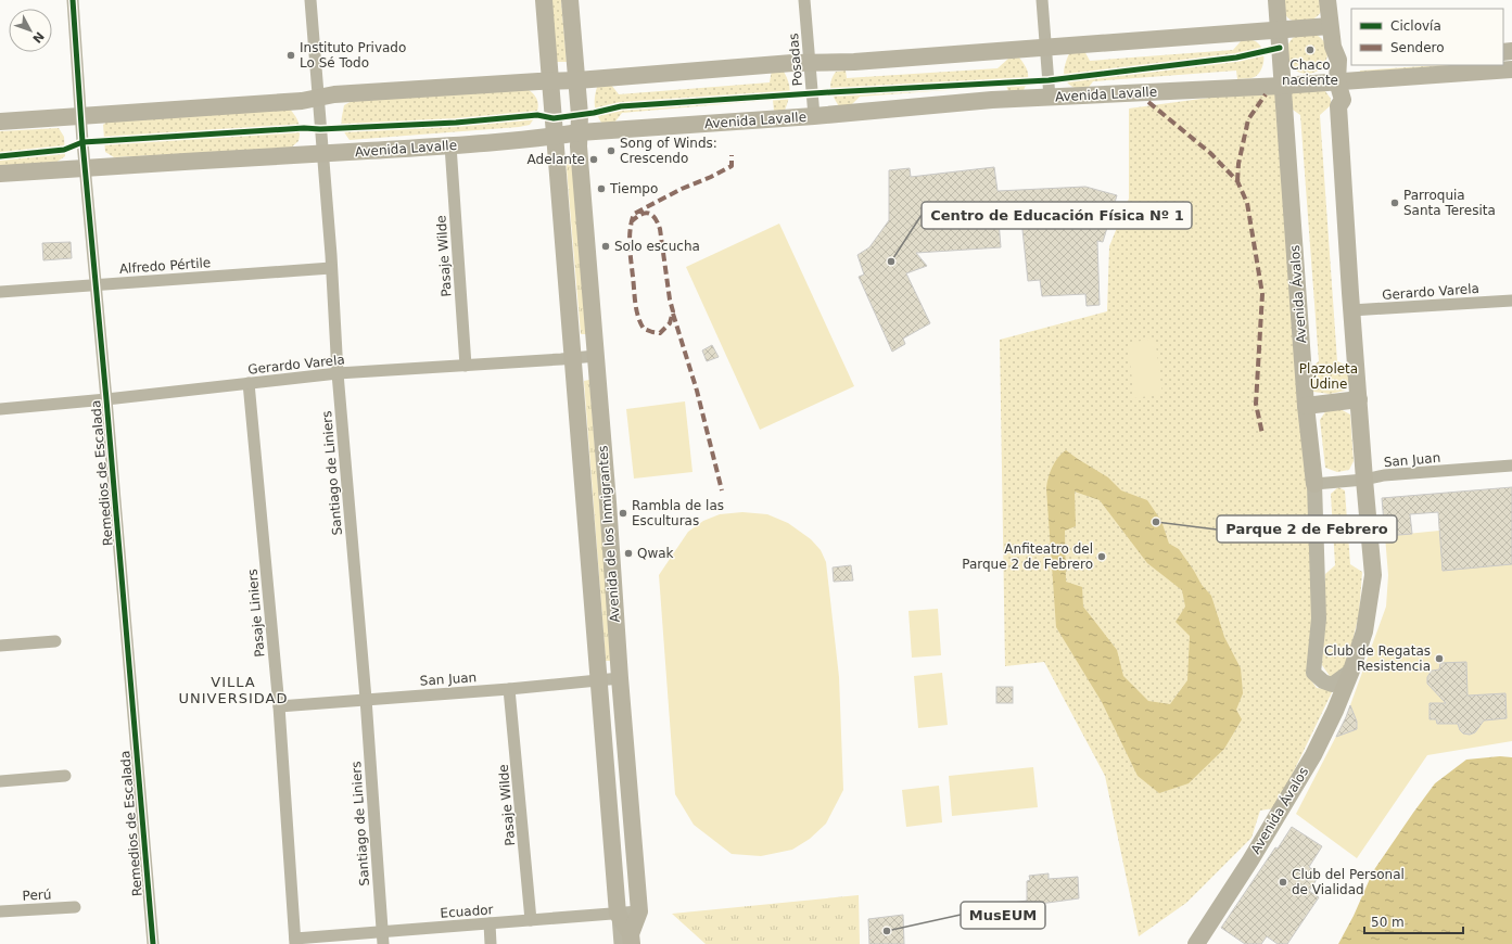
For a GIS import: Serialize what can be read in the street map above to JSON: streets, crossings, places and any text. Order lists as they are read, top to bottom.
{
  "streets": {
    "main road": ["Avenida Lavalle", "Avenida Ávalos", "Avenida de los Inmigrantes"],
    "street": [
      "Posadas",
      "Pasaje Wilde",
      "Alfredo Pértile",
      "Gerardo Varela",
      "San Juan",
      "Remedios de Escalada",
      "Santiago de Liniers",
      "Pasaje Liniers",
      "Perú",
      "Ecuador"
    ]
  },
  "crossings": [
    ["Posadas", "Avenida Lavalle"],
    ["Avenida Lavalle", "Pasaje Wilde"],
    ["Avenida Lavalle", "Avenida Ávalos"],
    ["Avenida Lavalle", "Remedios de Escalada"],
    ["Avenida Lavalle", "Santiago de Liniers"],
    ["Avenida Lavalle", "Avenida de los Inmigrantes"],
    ["Pasaje Wilde", "Gerardo Varela"],
    ["Pasaje Wilde", "San Juan"],
    ["Pasaje Wilde", "Ecuador"],
    ["Alfredo Pértile", "Remedios de Escalada"],
    ["Alfredo Pértile", "Santiago de Liniers"],
    ["Gerardo Varela", "Avenida Ávalos"],
    ["Gerardo Varela", "Remedios de Escalada"],
    ["Gerardo Varela", "Santiago de Liniers"],
    ["Gerardo Varela", "Avenida de los Inmigrantes"],
    ["Gerardo Varela", "Pasaje Liniers"],
    ["Avenida Ávalos", "San Juan"],
    ["San Juan", "Santiago de Liniers"],
    ["San Juan", "Avenida de los Inmigrantes"],
    ["San Juan", "Pasaje Liniers"],
    ["Santiago de Liniers", "Ecuador"],
    ["Avenida de los Inmigrantes", "Ecuador"],
    ["Pasaje Liniers", "Ecuador"]
  ],
  "districts": ["VILLA UNIVERSIDAD"],
  "parks": ["Plazoleta Údine"],
  "places": [
    "Chaco naciente",
    "Instituto Privado Lo Sé Todo",
    "Song of Winds: Crescendo",
    "Adelante",
    "Tiempo",
    "Parroquia Santa Teresita",
    "Solo escucha",
    "Centro de Educación Física Nº 1",
    "Rambla de las Esculturas",
    "Parque 2 de Febrero",
    "Qwak",
    "Anfiteatro del Parque 2 de Febrero",
    "Club de Regatas Resistencia",
    "Club del Personal de Vialidad",
    "MusEUM"
  ],
  "legend": ["Ciclovía", "Sendero"],
  "scale_bar": "50 m",
  "north": "bottom right"
}
